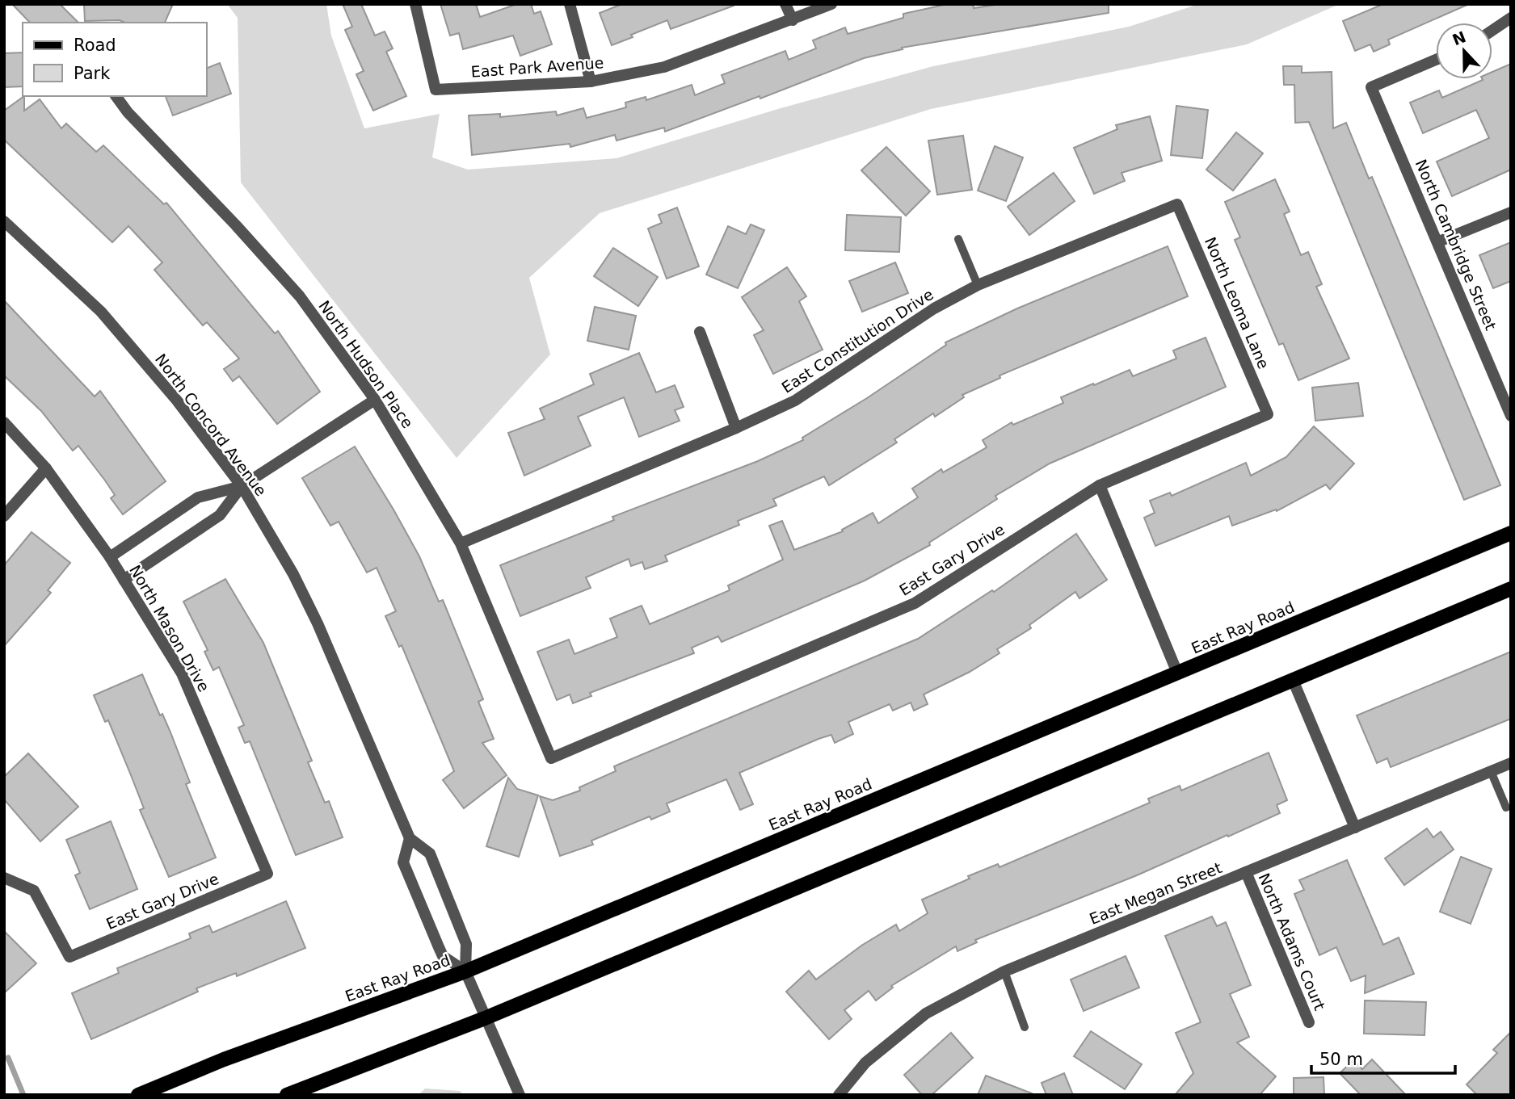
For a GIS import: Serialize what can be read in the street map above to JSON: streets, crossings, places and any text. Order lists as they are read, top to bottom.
{
  "streets": {
    "main road": ["East Ray Road"],
    "street": [
      "East Park Avenue",
      "North Cambridge Street",
      "North Leoma Lane",
      "East Constitution Drive",
      "North Hudson Place",
      "North Concord Avenue",
      "East Gary Drive",
      "North Mason Drive",
      "East Megan Street",
      "North Adams Court"
    ]
  },
  "crossings": [
    ["North Leoma Lane", "East Constitution Drive"],
    ["North Leoma Lane", "East Gary Drive"],
    ["East Constitution Drive", "North Hudson Place"],
    ["North Hudson Place", "East Gary Drive"],
    ["North Concord Avenue", "East Ray Road"],
    ["East Gary Drive", "North Mason Drive"],
    ["East Megan Street", "North Adams Court"]
  ],
  "legend": ["Road", "Park"],
  "scale_bar": "50 m",
  "north": "top"
}
